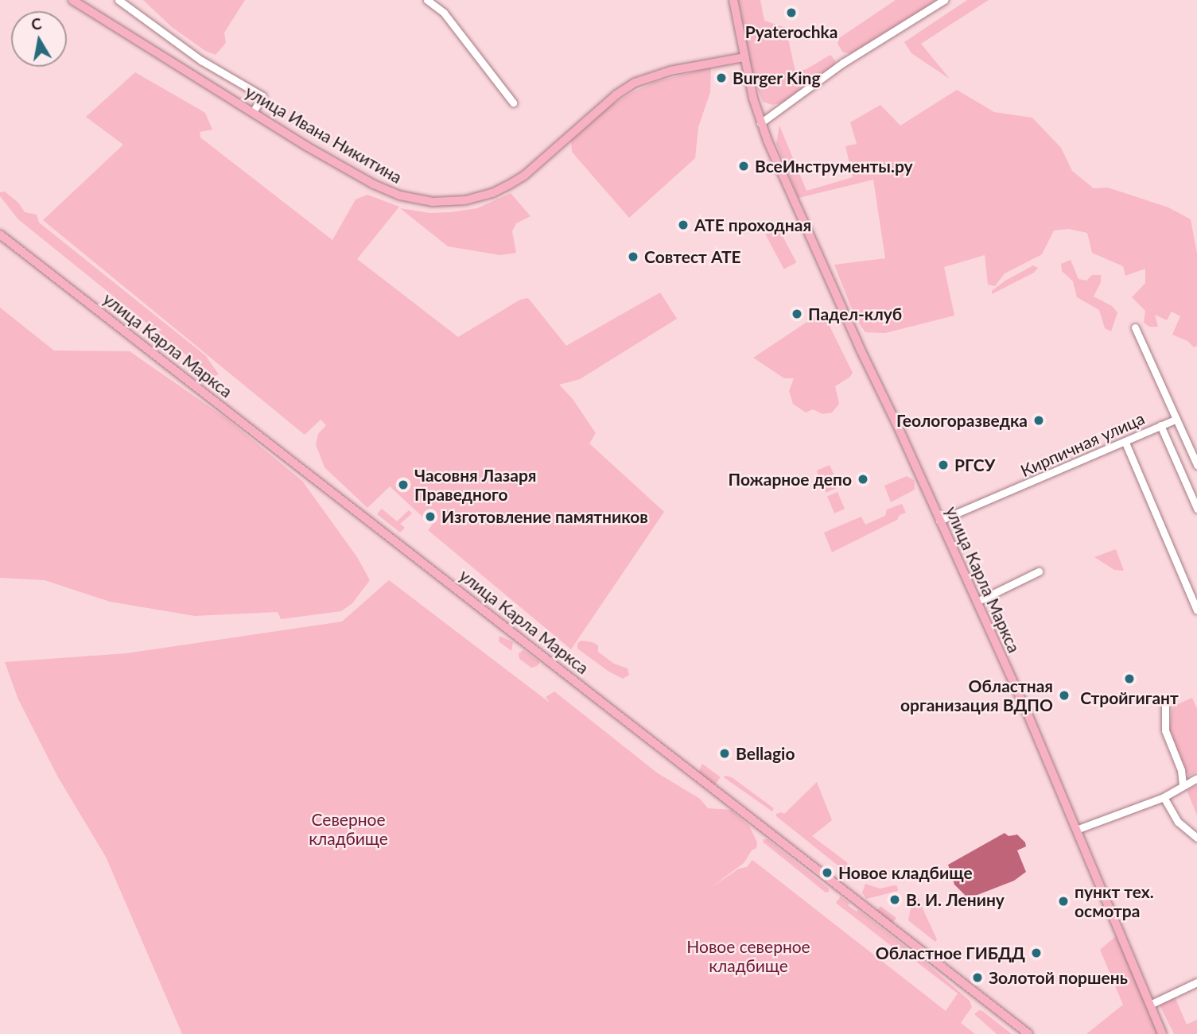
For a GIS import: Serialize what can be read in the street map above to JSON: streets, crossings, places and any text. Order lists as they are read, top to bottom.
{
  "streets": {
    "main road": ["улица Ивана Никитина", "улица Карла Маркса"],
    "street": ["Кирпичная улица"]
  },
  "crossings": [
    ["улица Ивана Никитина", "улица Карла Маркса"],
    ["улица Карла Маркса", "Кирпичная улица"]
  ],
  "parks": ["Северное кладбище", "Новое северное кладбище"],
  "places": [
    "Pyaterochka",
    "Burger King",
    "ВсеИнструменты.ру",
    "АТЕ проходная",
    "Совтест АТЕ",
    "Падел-клуб",
    "Геологоразведка",
    "РГСУ",
    "Пожарное депо",
    "Часовня Лазаря Праведного",
    "Изготовление памятников",
    "Стройгигант",
    "Областная организация ВДПО",
    "Bellagio",
    "Новое кладбище",
    "В. И. Ленину",
    "пункт тех. осмотра",
    "Областное ГИБДД",
    "Золотой поршень"
  ],
  "north": "top"
}
